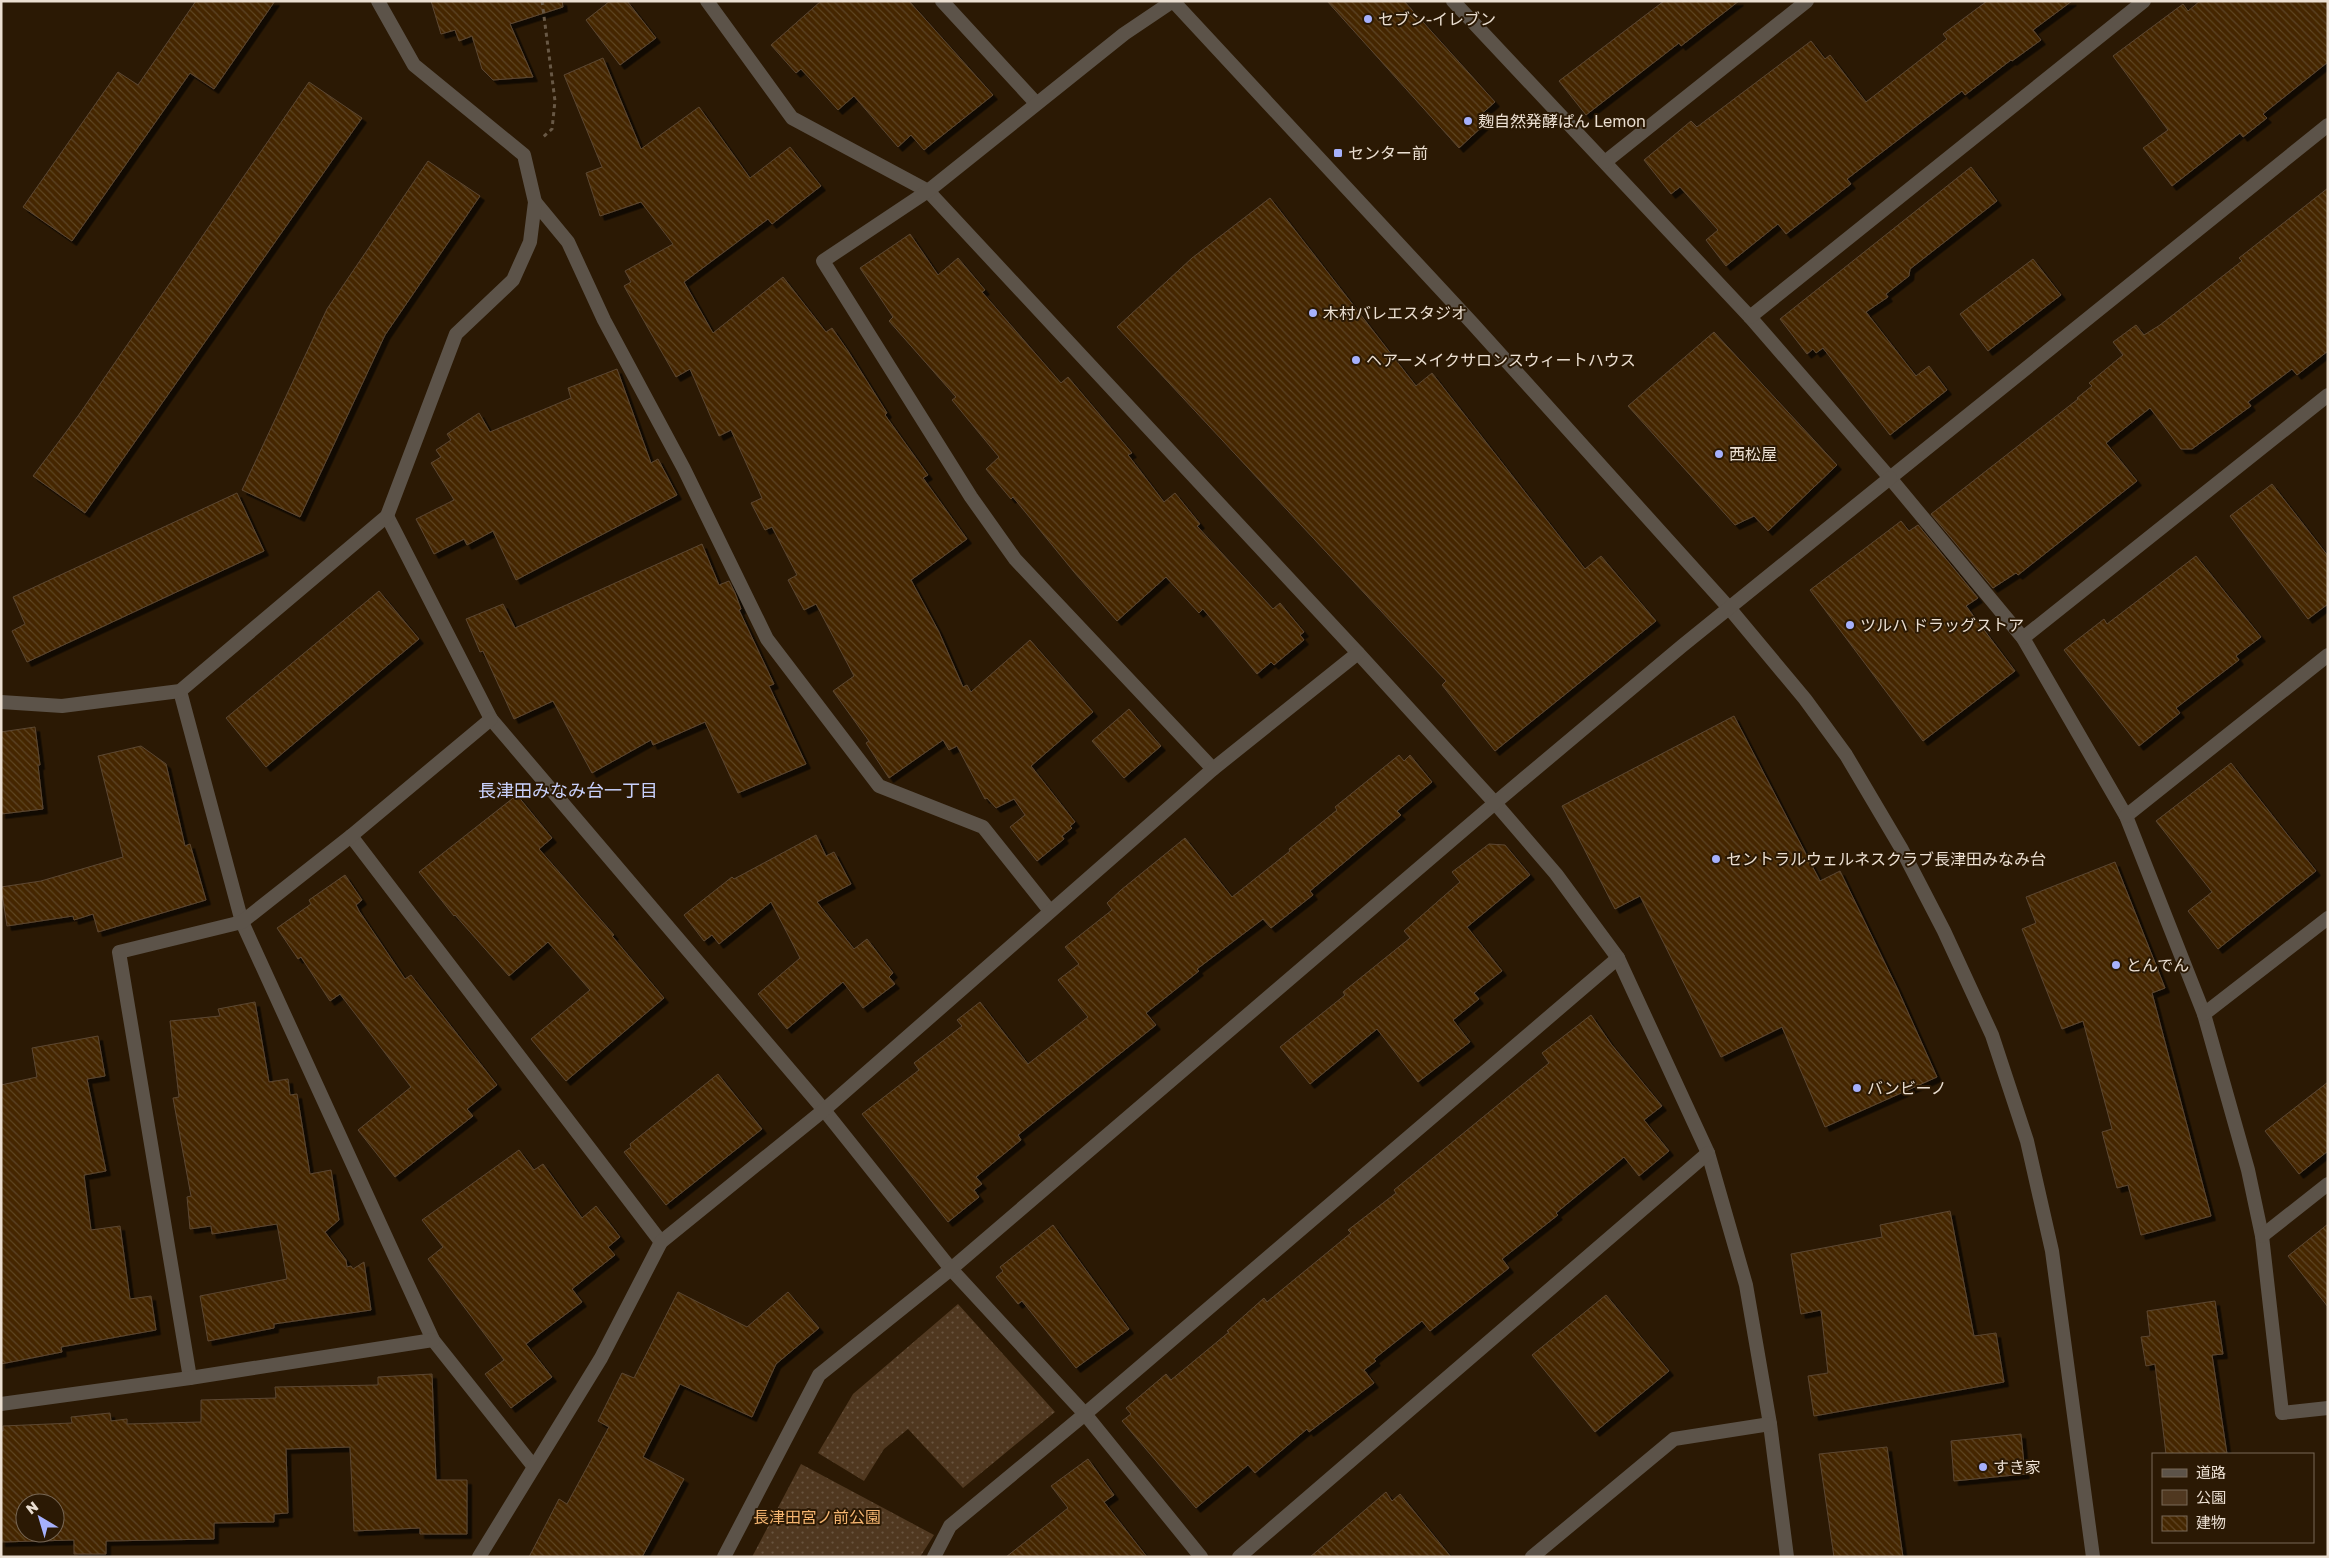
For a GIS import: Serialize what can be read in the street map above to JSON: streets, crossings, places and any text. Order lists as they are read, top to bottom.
{
  "districts": ["長津田みなみ台一丁目"],
  "parks": ["長津田宮ノ前公園"],
  "places": {
    "other": [
      "セブン-イレブン",
      "麹自然発酵ぱん Lemon",
      "木村バレエスタジオ",
      "ヘアーメイクサロンスウィートハウス",
      "西松屋",
      "ツルハ ドラッグストア",
      "セントラルウェルネスクラブ長津田みなみ台",
      "とんでん",
      "バンビーノ",
      "すき家"
    ],
    "transit": ["センター前"]
  },
  "legend": ["道路", "公園", "建物"],
  "north": "top left"
}
